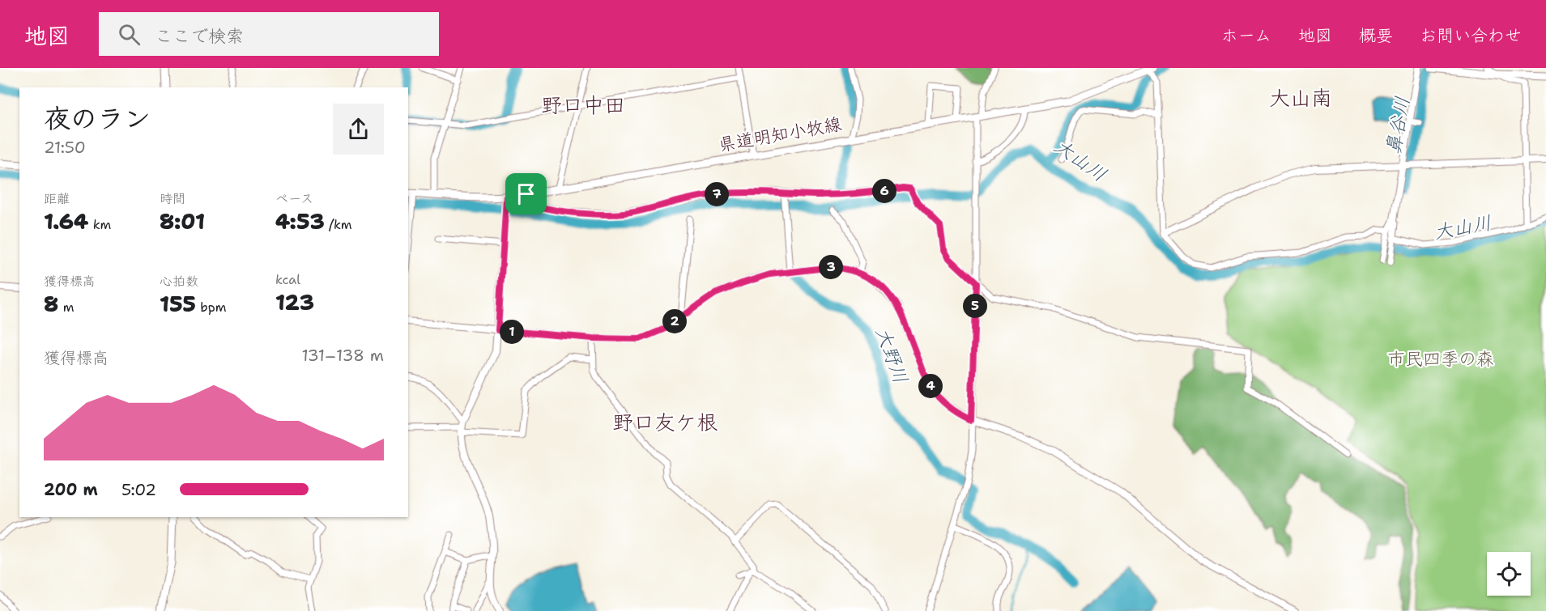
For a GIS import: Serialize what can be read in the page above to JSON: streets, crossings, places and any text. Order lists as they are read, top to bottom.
{
  "streets": {
    "main road": ["県道明知小牧線"]
  },
  "districts": ["大山南", "野口中田", "野口友ケ根"],
  "water": ["鼻谷川", "大山川", "大野川"],
  "parks": ["市民四季の森"],
  "page": {
    "header": "地図",
    "search": "ここで検索",
    "nav": [
      "ホーム",
      "地図",
      "概要",
      "お問い合わせ"
    ],
    "heading": ["夜のラン", "21:50"],
    "stats": [
      ["距離", "1.64 km"],
      ["時間", "8:01"],
      ["ペース", "4:53 /km"],
      ["獲得標高", "8 m"],
      ["心拍数", "155 bpm"],
      ["kcal", "123"]
    ],
    "pins": [
      "6",
      "7",
      "3",
      "5",
      "2",
      "1",
      "4"
    ],
    "chart": ["獲得標高", "131–138 m"],
    "list": [
      {
        "name": "200 m",
        "note": "5:02"
      }
    ]
  }
}
